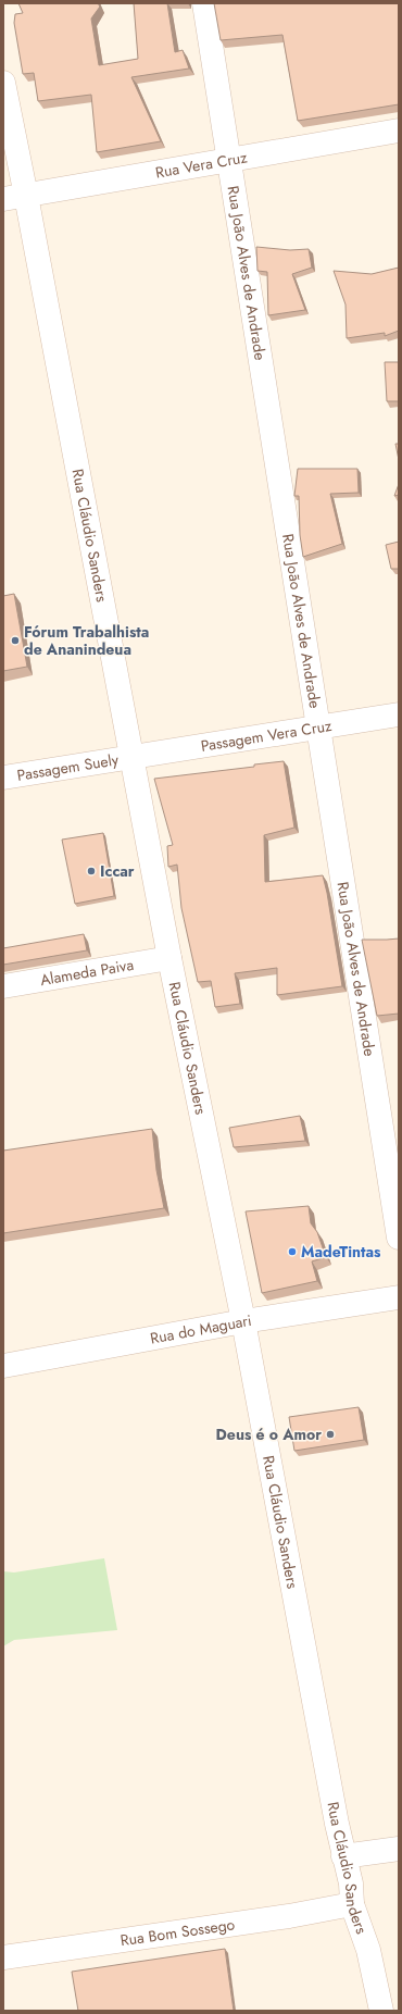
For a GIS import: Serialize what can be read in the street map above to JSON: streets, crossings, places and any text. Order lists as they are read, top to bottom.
{
  "streets": {
    "street": [
      "Rua Vera Cruz",
      "Rua João Alves de Andrade",
      "Rua Cláudio Sanders",
      "Passagem Vera Cruz",
      "Passagem Suely",
      "Alameda Paiva",
      "Rua do Maguari",
      "Rua Bom Sossego"
    ]
  },
  "crossings": [
    ["Rua Vera Cruz", "Rua João Alves de Andrade"],
    ["Rua Vera Cruz", "Rua Cláudio Sanders"],
    ["Rua João Alves de Andrade", "Passagem Vera Cruz"],
    ["Rua Cláudio Sanders", "Passagem Vera Cruz"],
    ["Rua Cláudio Sanders", "Passagem Suely"],
    ["Rua Cláudio Sanders", "Alameda Paiva"],
    ["Rua Cláudio Sanders", "Rua do Maguari"],
    ["Rua Cláudio Sanders", "Rua Bom Sossego"],
    ["Passagem Vera Cruz", "Passagem Suely"]
  ],
  "places": [
    "Fórum Trabalhista de Ananindeua",
    "Iccar",
    "MadeTintas",
    "Deus é o Amor"
  ]
}
